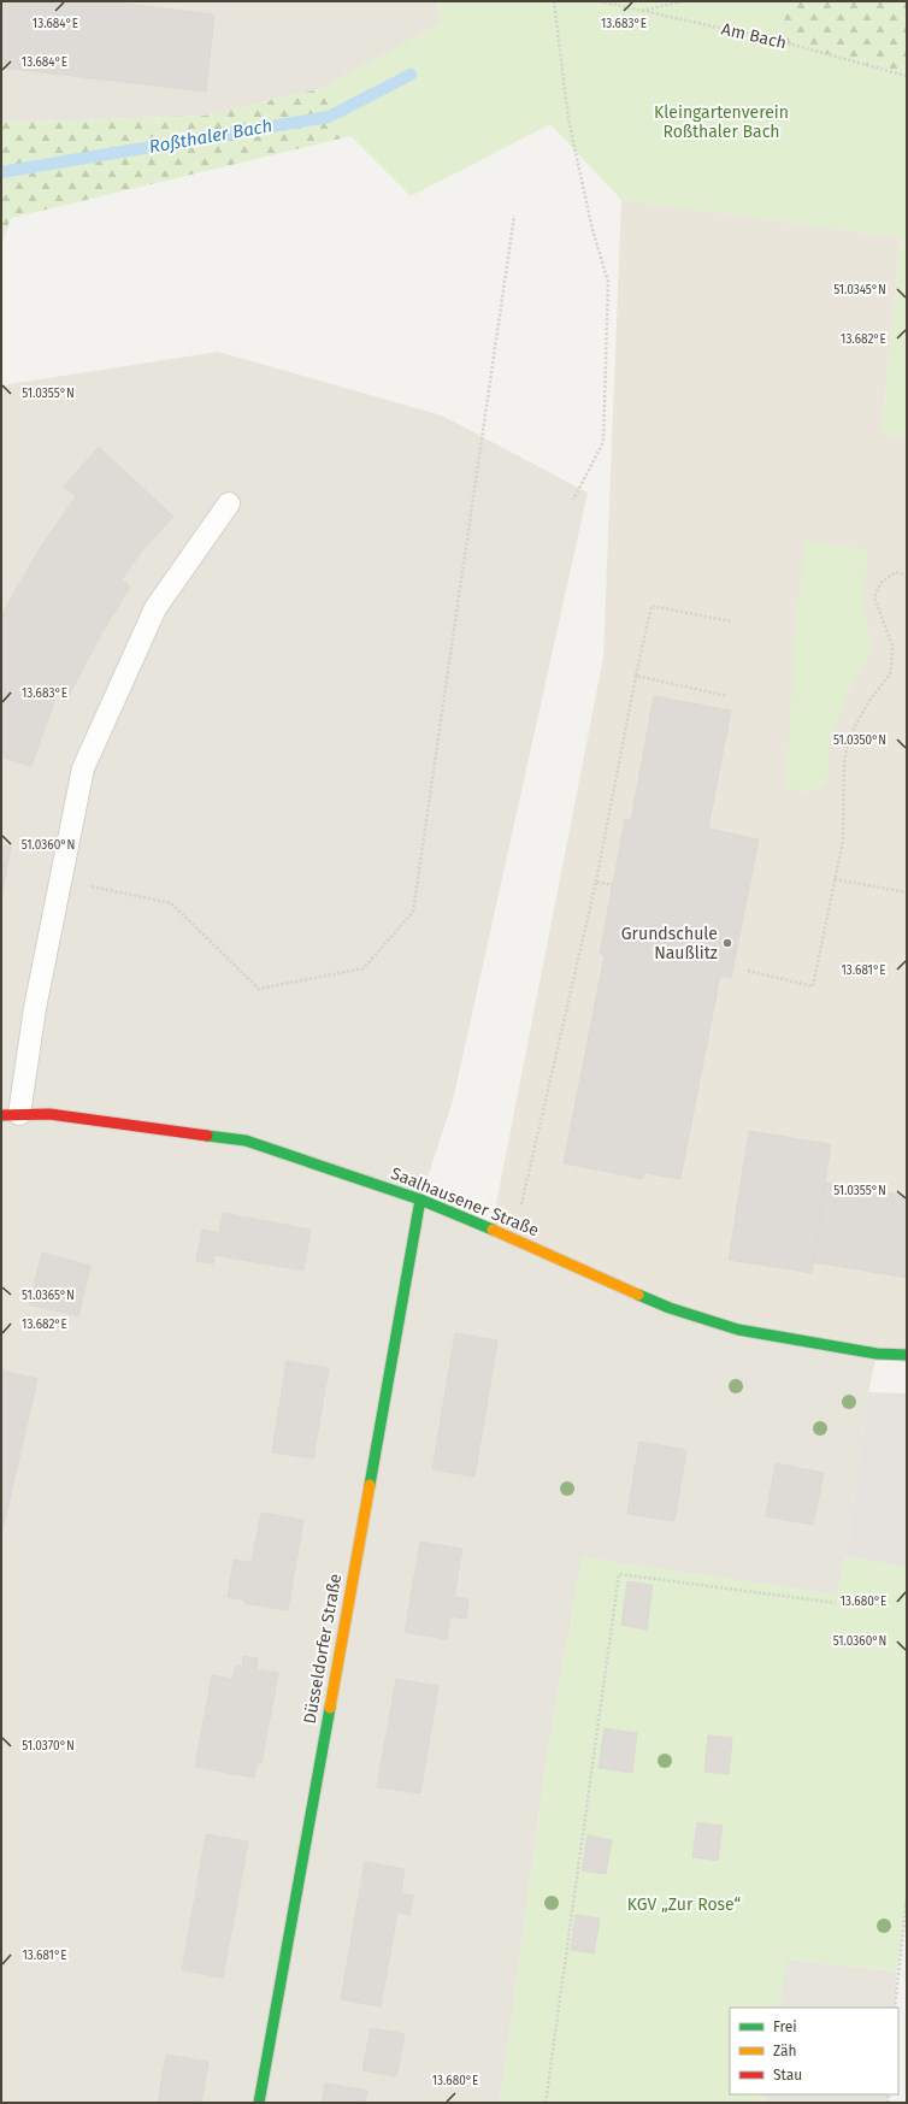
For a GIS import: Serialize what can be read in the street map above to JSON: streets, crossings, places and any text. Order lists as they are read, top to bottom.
{
  "streets": {
    "street": ["Saalhausener Straße", "Düsseldorfer Straße"],
    "path": ["Am Bach"]
  },
  "crossings": [
    ["Saalhausener Straße", "Düsseldorfer Straße"]
  ],
  "water": ["Roßthaler Bach"],
  "parks": ["Kleingartenverein Roßthaler Bach", "KGV „Zur Rose“"],
  "places": ["Grundschule Naußlitz"],
  "legend": ["Frei", "Zäh", "Stau"],
  "coordinates": [
    "13.684°E",
    "13.683°E",
    "51.0345°N",
    "13.682°E",
    "51.0355°N",
    "51.0350°N",
    "51.0360°N",
    "13.681°E",
    "51.0365°N",
    "13.680°E",
    "51.0370°N"
  ]
}
